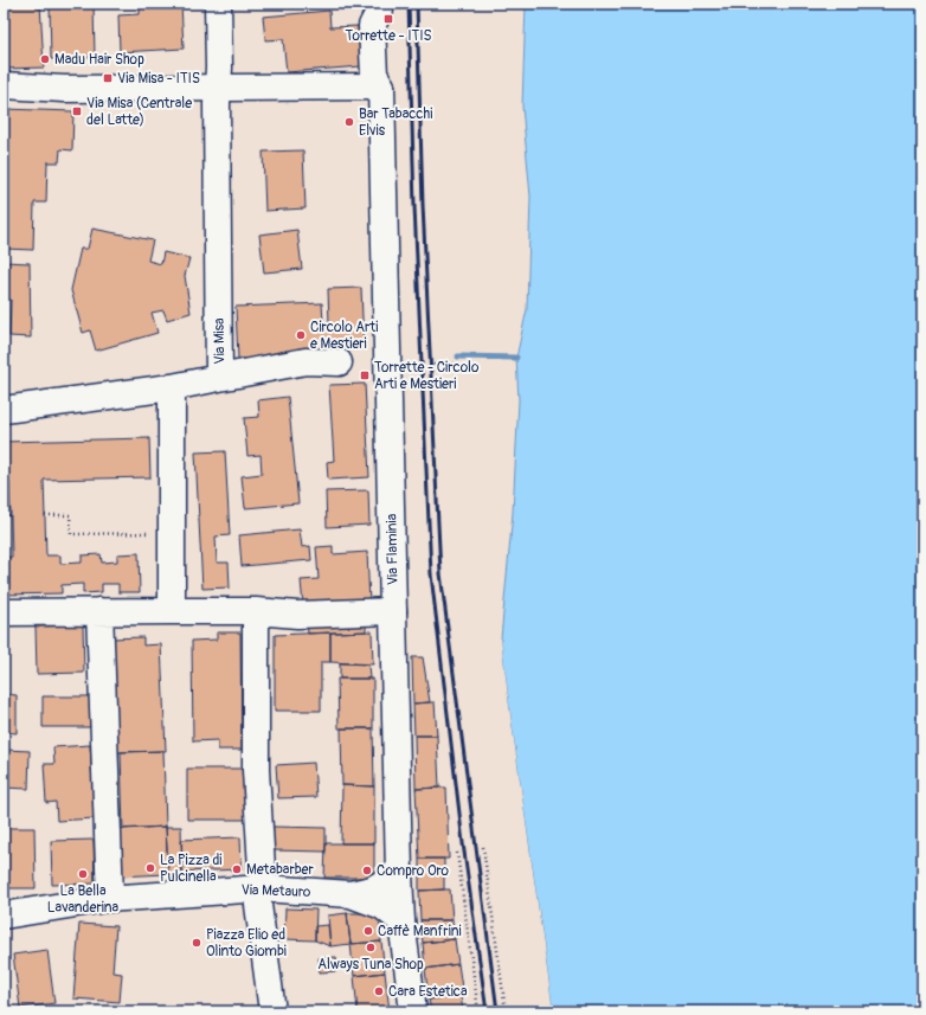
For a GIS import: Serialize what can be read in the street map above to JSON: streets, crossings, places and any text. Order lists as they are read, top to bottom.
{
  "streets": {
    "street": ["Via Misa", "Via Flaminia", "Via Metauro"]
  },
  "crossings": [
    ["Via Flaminia", "Via Metauro"]
  ],
  "places": {
    "transit": [
      "Torrette - ITIS",
      "Via Misa - ITIS",
      "Via Misa (Centrale del Latte)",
      "Torrette - Circolo Arti e Mestieri"
    ],
    "other": [
      "Madu Hair Shop",
      "Bar Tabacchi Elvis",
      "Circolo Arti e Mestieri",
      "La Pizza di Pulcinella",
      "Metabarber",
      "Compro Oro",
      "La Bella Lavanderina",
      "Caffè Manfrini",
      "Piazza Elio ed Olinto Giombi",
      "Always Tuna Shop",
      "Cara Estetica"
    ]
  }
}
